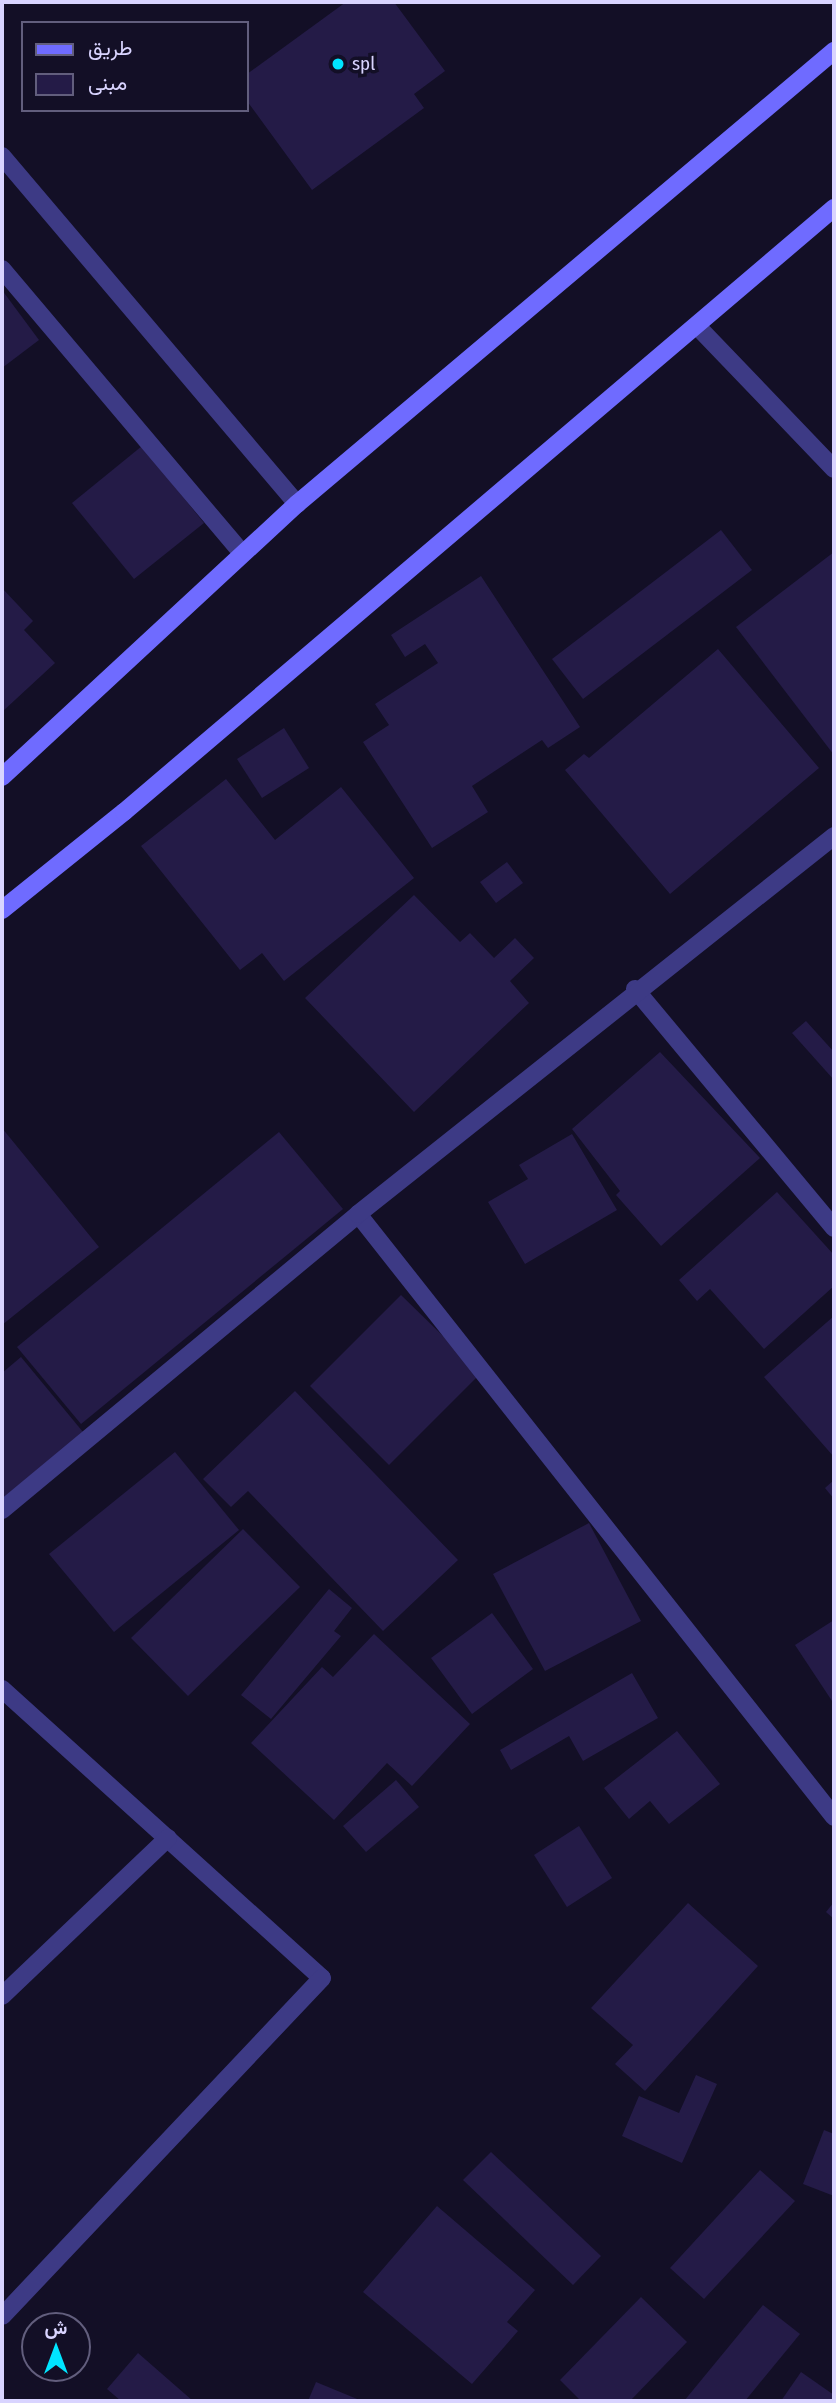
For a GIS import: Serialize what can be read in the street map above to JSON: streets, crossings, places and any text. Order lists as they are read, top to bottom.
{
  "places": ["spl"],
  "legend": ["طريق", "مبنى"],
  "north": "top"
}
